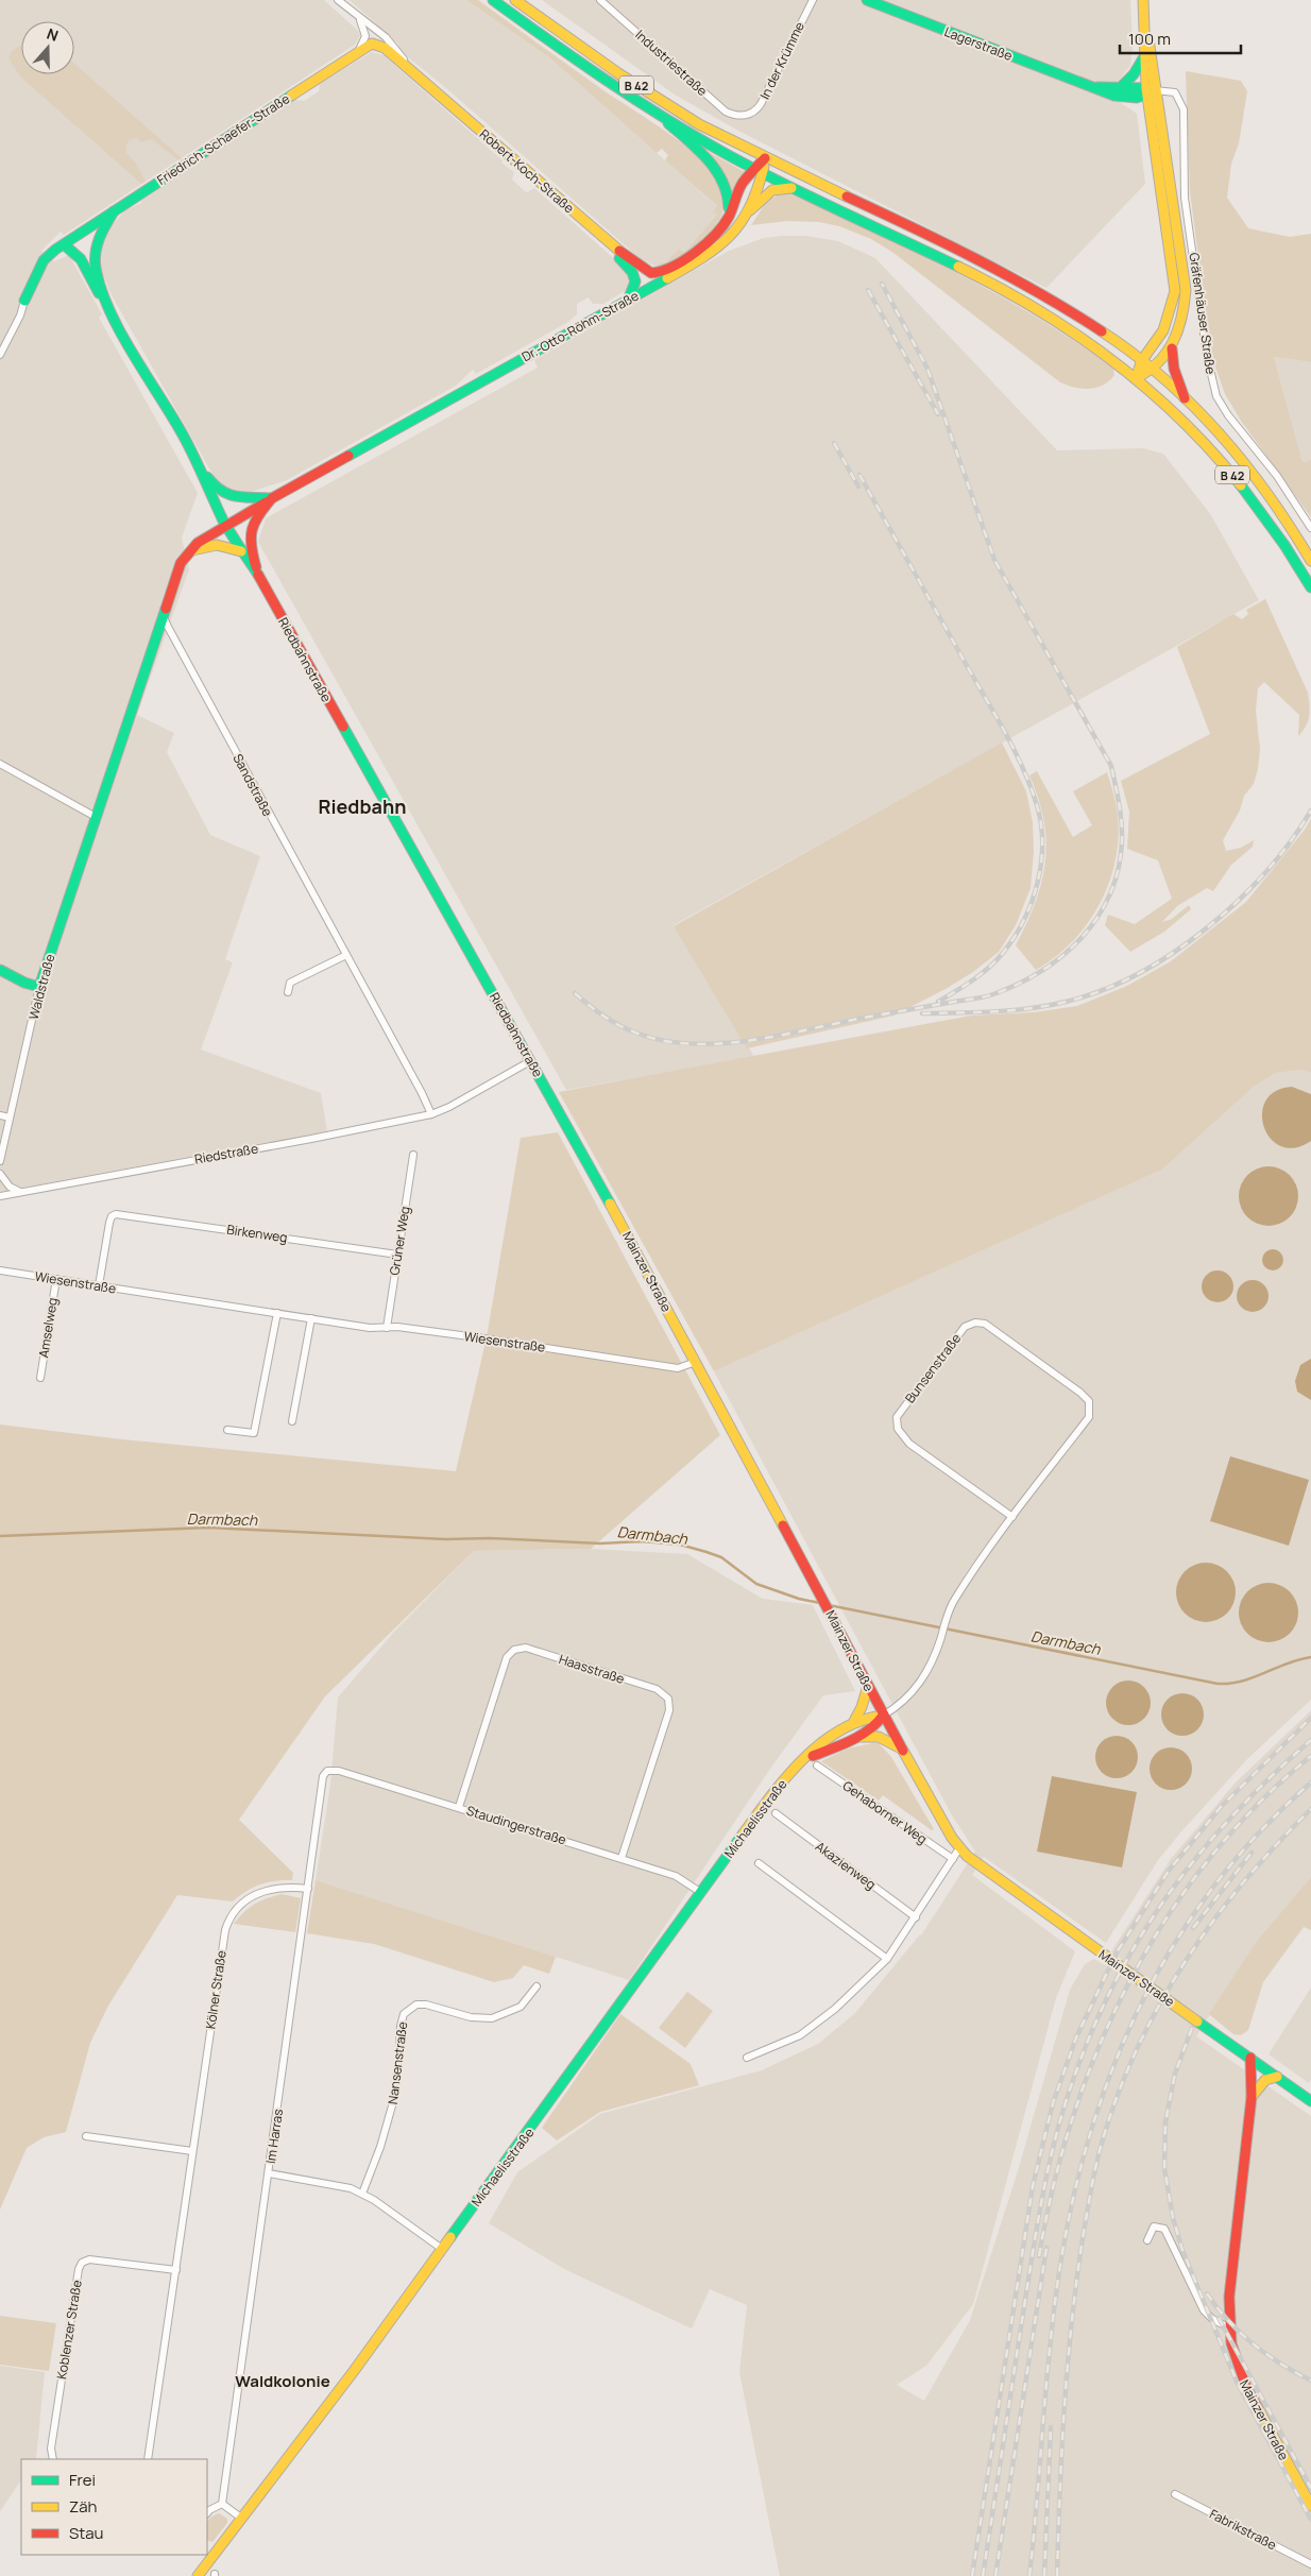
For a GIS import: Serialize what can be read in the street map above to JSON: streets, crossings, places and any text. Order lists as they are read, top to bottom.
{
  "streets": {
    "main road": [
      "Lagerstraße",
      "B 42",
      "Friedrich-Schaefer-Straße",
      "Robert-Koch-Straße",
      "Dr.-Otto-Röhm-Straße",
      "Riedbahnstraße",
      "Waldstraße",
      "Mainzer Straße",
      "Michaelisstraße"
    ],
    "street": [
      "In der Krümme",
      "Industriestraße",
      "Gräfenhäuser Straße",
      "Sandstraße",
      "Riedstraße",
      "Birkenweg",
      "Grüner Weg",
      "Wiesenstraße",
      "Amselweg",
      "Bunsenstraße",
      "Haasstraße",
      "Gehaborner Weg",
      "Staudingerstraße",
      "Akazienweg",
      "Kölner Straße",
      "Nansenstraße",
      "Im Harras",
      "Koblenzer Straße",
      "Fabrikstraße"
    ]
  },
  "crossings": [
    ["Lagerstraße", "Gräfenhäuser Straße"],
    ["In der Krümme", "Industriestraße"],
    ["B 42", "Dr.-Otto-Röhm-Straße"],
    ["Friedrich-Schaefer-Straße", "Robert-Koch-Straße"],
    ["Friedrich-Schaefer-Straße", "Riedbahnstraße"],
    ["Robert-Koch-Straße", "Dr.-Otto-Röhm-Straße"],
    ["Dr.-Otto-Röhm-Straße", "Riedbahnstraße"],
    ["Dr.-Otto-Röhm-Straße", "Waldstraße"],
    ["Riedbahnstraße", "Waldstraße"],
    ["Riedbahnstraße", "Mainzer Straße"],
    ["Sandstraße", "Waldstraße"],
    ["Sandstraße", "Riedstraße"],
    ["Birkenweg", "Grüner Weg"],
    ["Birkenweg", "Wiesenstraße"],
    ["Grüner Weg", "Wiesenstraße"],
    ["Mainzer Straße", "Wiesenstraße"],
    ["Mainzer Straße", "Bunsenstraße"],
    ["Mainzer Straße", "Michaelisstraße"],
    ["Wiesenstraße", "Amselweg"],
    ["Bunsenstraße", "Michaelisstraße"],
    ["Haasstraße", "Staudingerstraße"],
    ["Michaelisstraße", "Staudingerstraße"],
    ["Staudingerstraße", "Im Harras"],
    ["Kölner Straße", "Im Harras"],
    ["Kölner Straße", "Koblenzer Straße"]
  ],
  "districts": ["Riedbahn", "Waldkolonie"],
  "water": ["Darmbach"],
  "legend": ["Frei", "Zäh", "Stau"],
  "scale_bar": "100 m",
  "north": "top"
}
